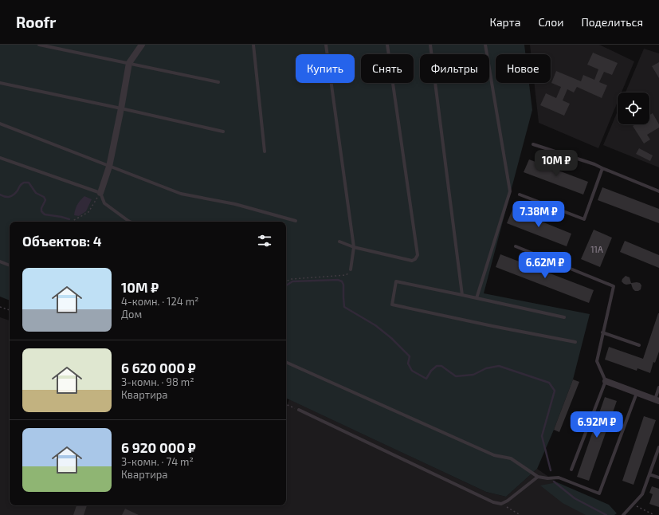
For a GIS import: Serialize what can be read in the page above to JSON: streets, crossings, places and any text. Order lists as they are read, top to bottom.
{
  "house_numbers": ["11А"],
  "page": {
    "header": "Roofr",
    "nav": ["Карта", "Слои", "Поделиться"],
    "chip": [
      "Купить",
      "Снять",
      "Фильтры",
      "Новое"
    ],
    "price": [
      "10M ₽",
      "7.38M ₽",
      "6.62M ₽",
      "6.92M ₽"
    ],
    "heading": "Объектов: 4",
    "list": [
      {
        "name": "10M ₽",
        "note": "4-комн. · 124 m² · Дом"
      },
      {
        "name": "6 620 000 ₽",
        "note": "3-комн. · 98 m² · Квартира"
      },
      {
        "name": "6 920 000 ₽",
        "note": "3-комн. · 74 m² · Квартира"
      }
    ]
  }
}
